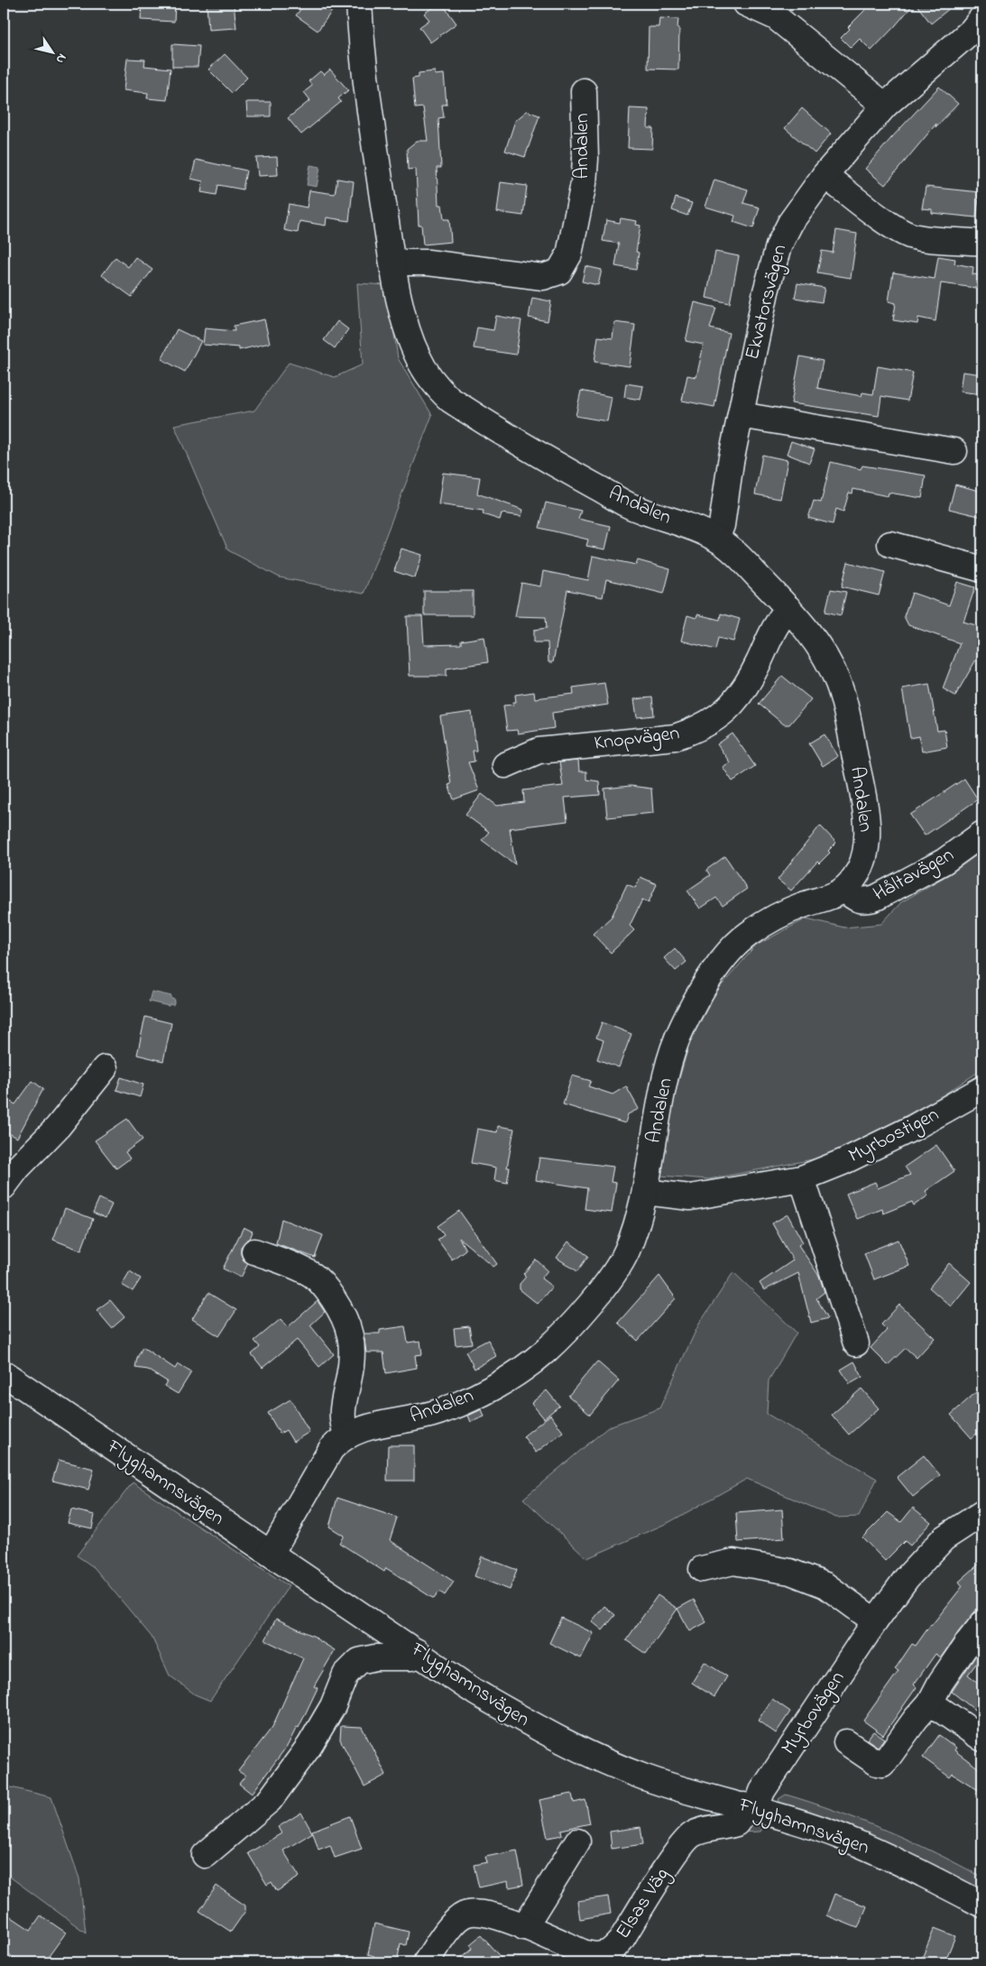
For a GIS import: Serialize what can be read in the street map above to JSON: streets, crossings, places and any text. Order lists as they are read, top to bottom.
{
  "streets": {
    "street": [
      "Andalen",
      "Ekvatorsvägen",
      "Knopvägen",
      "Håltavägen",
      "Myrbostigen",
      "Flyghamnsvägen",
      "Myrbovägen",
      "Elsas Väg"
    ]
  },
  "crossings": [
    ["Andalen", "Ekvatorsvägen"],
    ["Andalen", "Knopvägen"],
    ["Andalen", "Håltavägen"],
    ["Andalen", "Myrbostigen"],
    ["Andalen", "Flyghamnsvägen"],
    ["Flyghamnsvägen", "Myrbovägen"],
    ["Flyghamnsvägen", "Elsas Väg"],
    ["Myrbovägen", "Elsas Väg"]
  ],
  "north": "bottom right"
}
